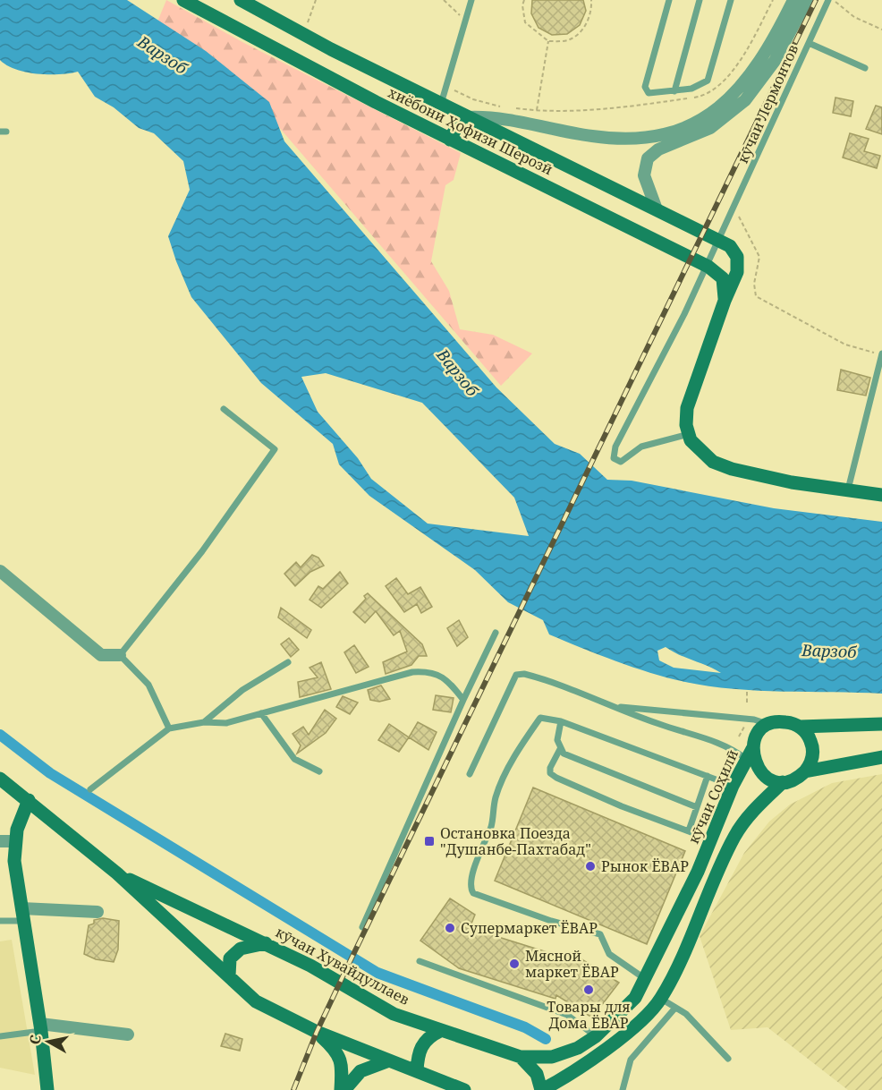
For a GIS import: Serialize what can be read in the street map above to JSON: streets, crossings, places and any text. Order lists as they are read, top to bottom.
{
  "streets": {
    "street": ["хиёбони Ҳофизи Шерозӣ", "кӯчаи Соҳилӣ", "кӯчаи Хувайдуллаев"],
    "lane": ["кӯчаи Лермонтов"]
  },
  "crossings": [
    ["кӯчаи Лермонтов", "хиёбони Ҳофизи Шерозӣ"],
    ["кӯчаи Соҳилӣ", "кӯчаи Хувайдуллаев"]
  ],
  "water": ["Варзоб"],
  "places": {
    "transit": ["Остановка Поезда \"Душанбе-Пахтабад\""],
    "other": [
      "Рынок ЁВАР",
      "Супермаркет ЁВАР",
      "Мясной маркет ЁВАР",
      "Товары для Дома ЁВАР"
    ]
  },
  "north": "left"
}
